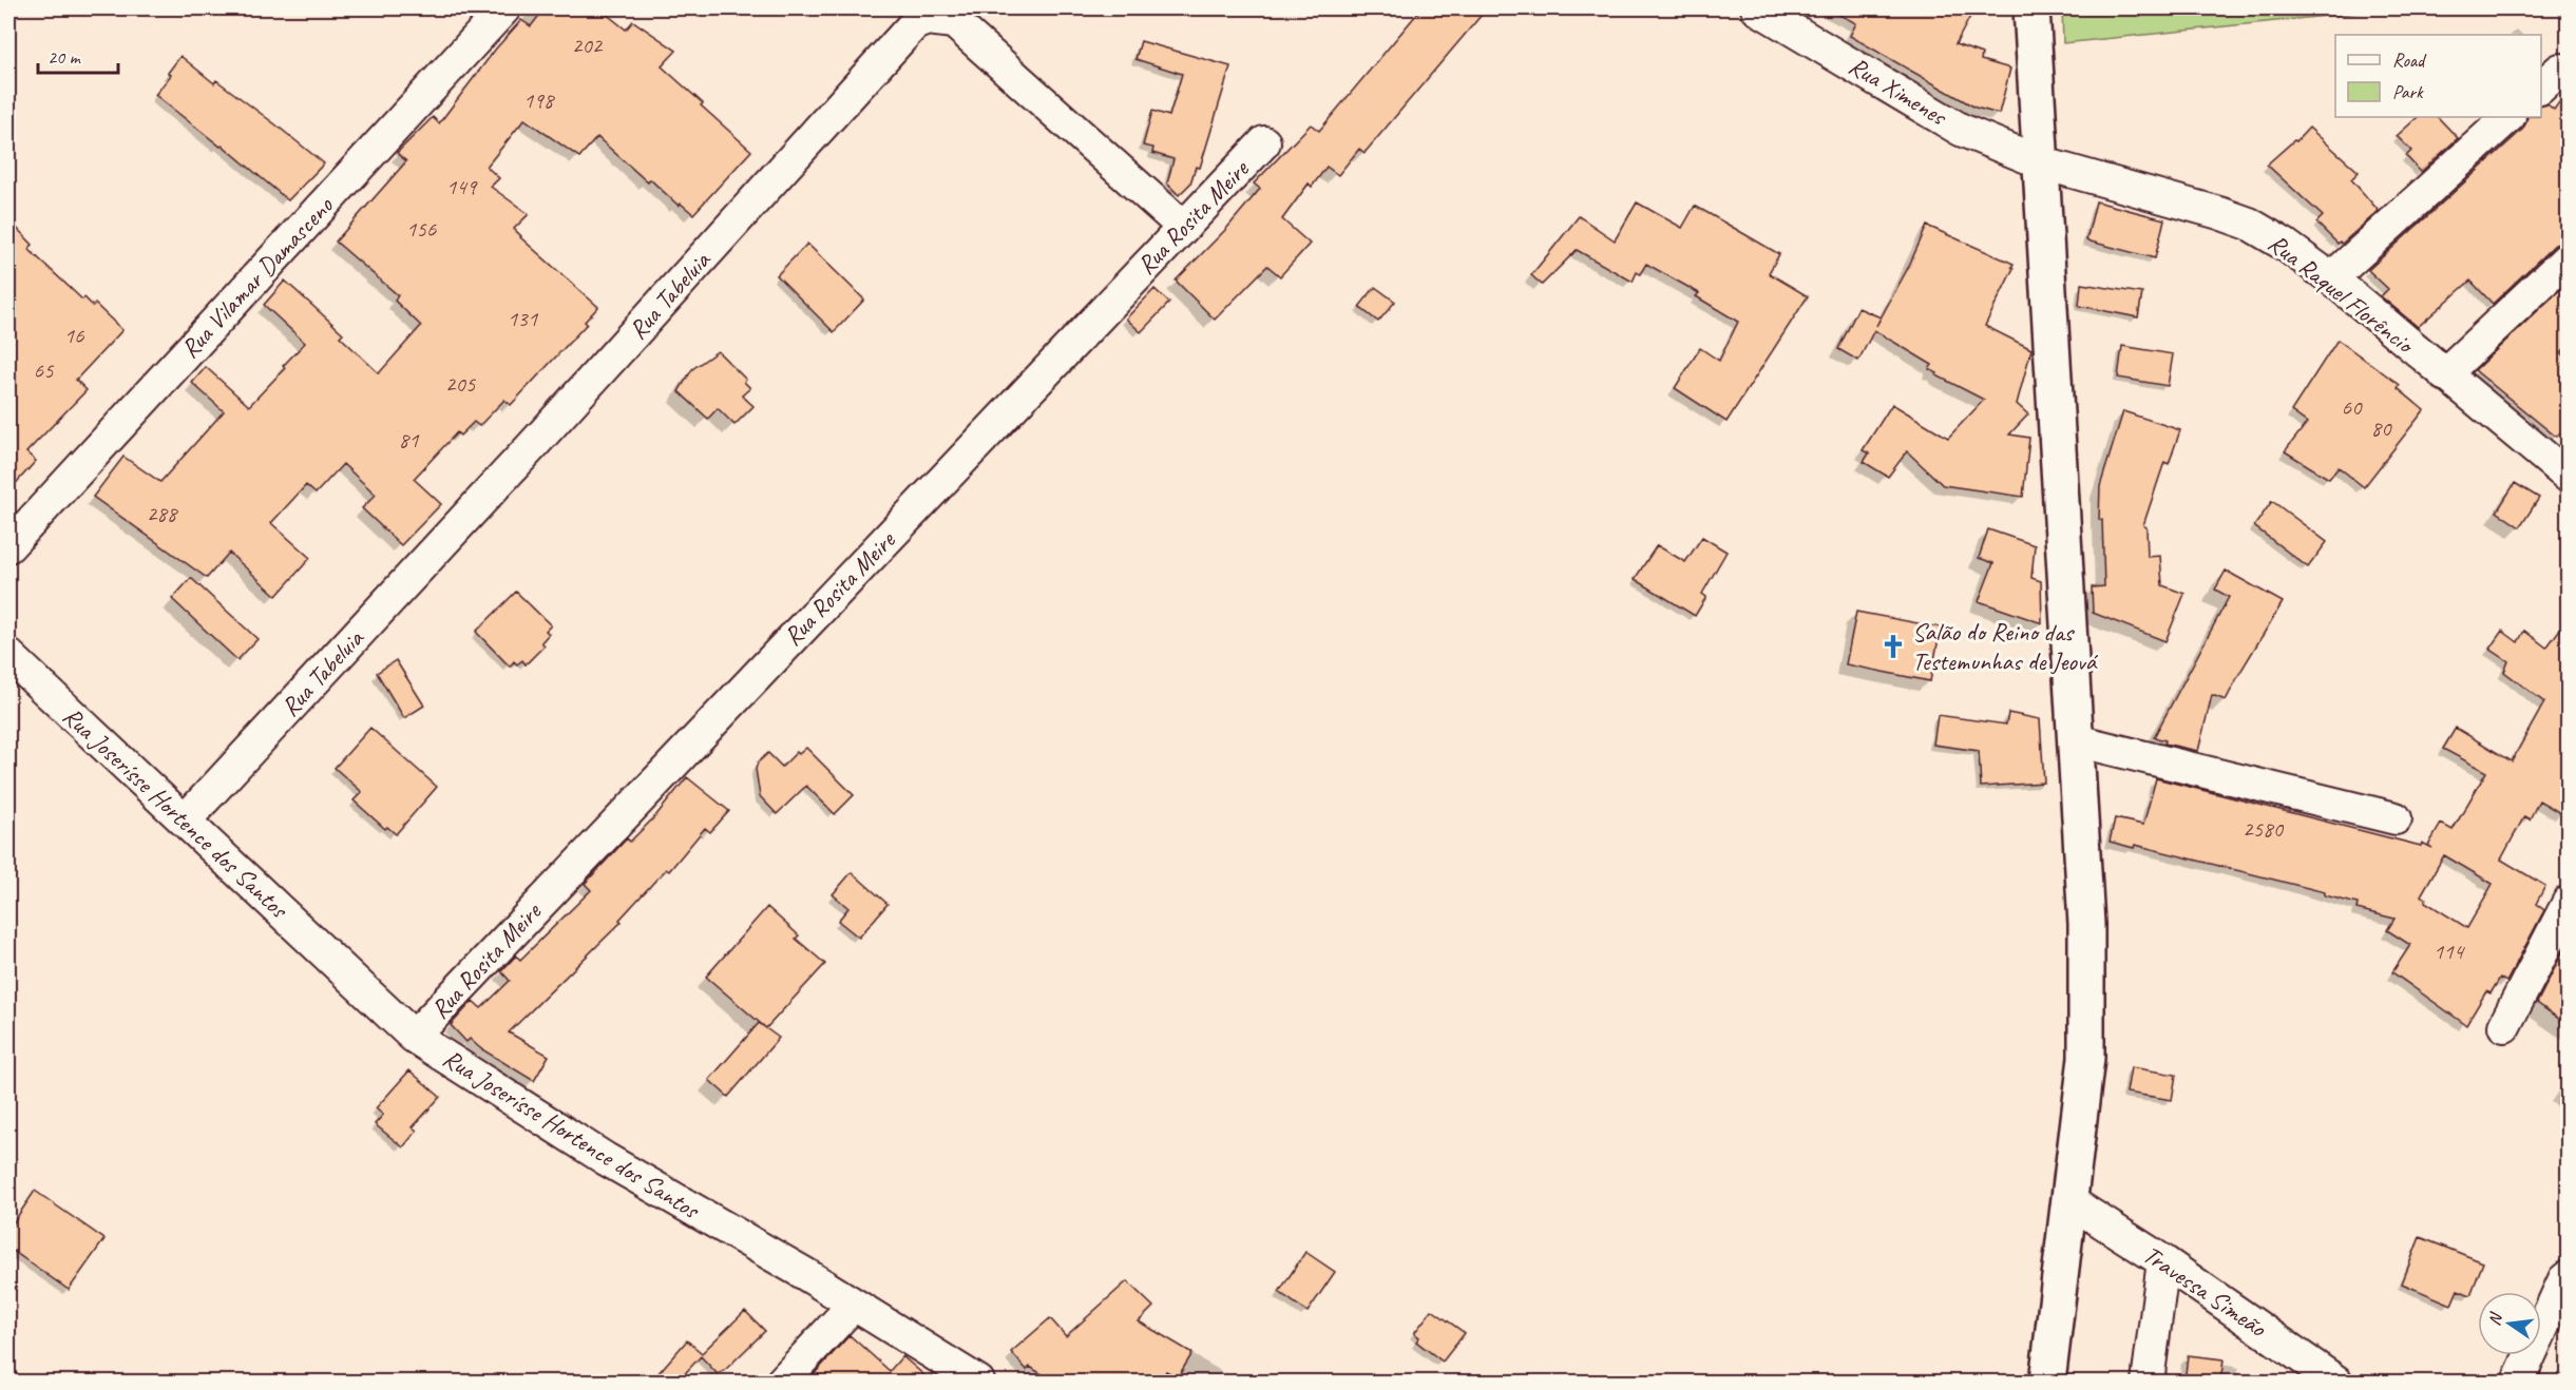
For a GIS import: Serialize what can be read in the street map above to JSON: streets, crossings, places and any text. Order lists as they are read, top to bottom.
{
  "streets": {
    "street": [
      "Rua Ximenes",
      "Rua Rosita Meire",
      "Rua Vilamar Damasceno",
      "Rua Raquel Florêncio",
      "Rua Tabeluia",
      "Rua Joserísse Hortence dos Santos",
      "Travessa Simeão"
    ]
  },
  "crossings": [
    ["Rua Ximenes", "Rua Raquel Florêncio"],
    ["Rua Rosita Meire", "Rua Tabeluia"],
    ["Rua Rosita Meire", "Rua Joserísse Hortence dos Santos"],
    ["Rua Tabeluia", "Rua Joserísse Hortence dos Santos"]
  ],
  "places": {
    "church": ["Salão do Reino das Testemunhas de Jeová"]
  },
  "house_numbers": [
    "202",
    "198",
    "149",
    "156",
    "131",
    "16",
    "65",
    "205",
    "60",
    "80",
    "81",
    "288",
    "2580",
    "114"
  ],
  "legend": ["Road", "Park"],
  "scale_bar": "20 m",
  "north": "left"
}
